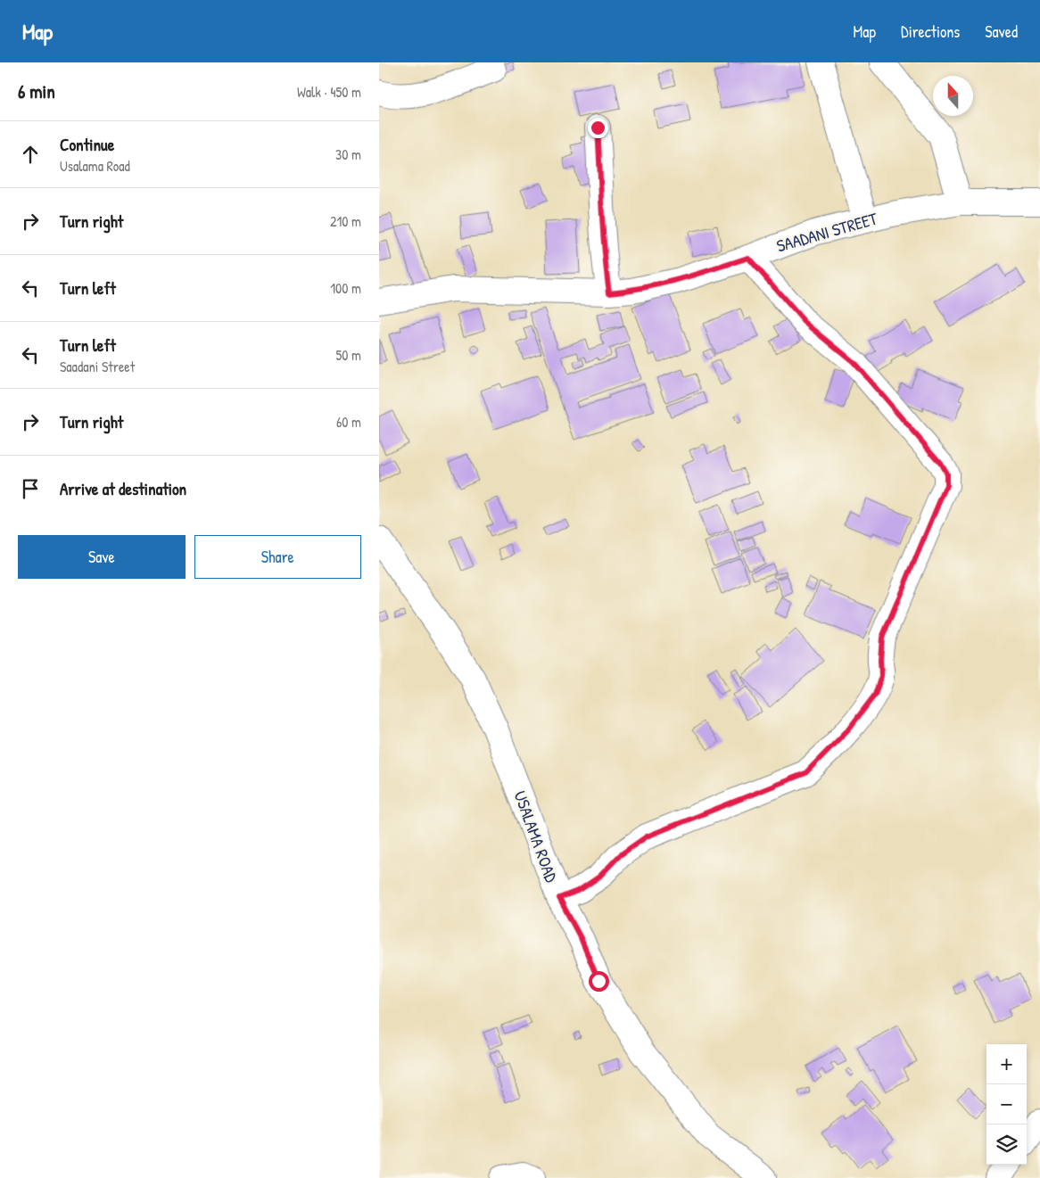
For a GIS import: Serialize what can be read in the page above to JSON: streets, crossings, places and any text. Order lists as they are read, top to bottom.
{
  "streets": {
    "street": ["SAADANI STREET", "USALAMA ROAD"]
  },
  "north": "top",
  "page": {
    "header": "Map",
    "nav": ["Map", "Directions", "Saved"],
    "heading": ["6 min", "Walk · 450 m"],
    "list": [
      ["Continue", "Usalama Road", "30 m"],
      ["Turn right", "210 m"],
      ["Turn left", "100 m"],
      ["Turn left", "Saadani Street", "50 m"],
      ["Turn right", "60 m"],
      "Arrive at destination"
    ],
    "buttons": ["Save", "Share"],
    "map_buttons": ["+", "−"]
  }
}
